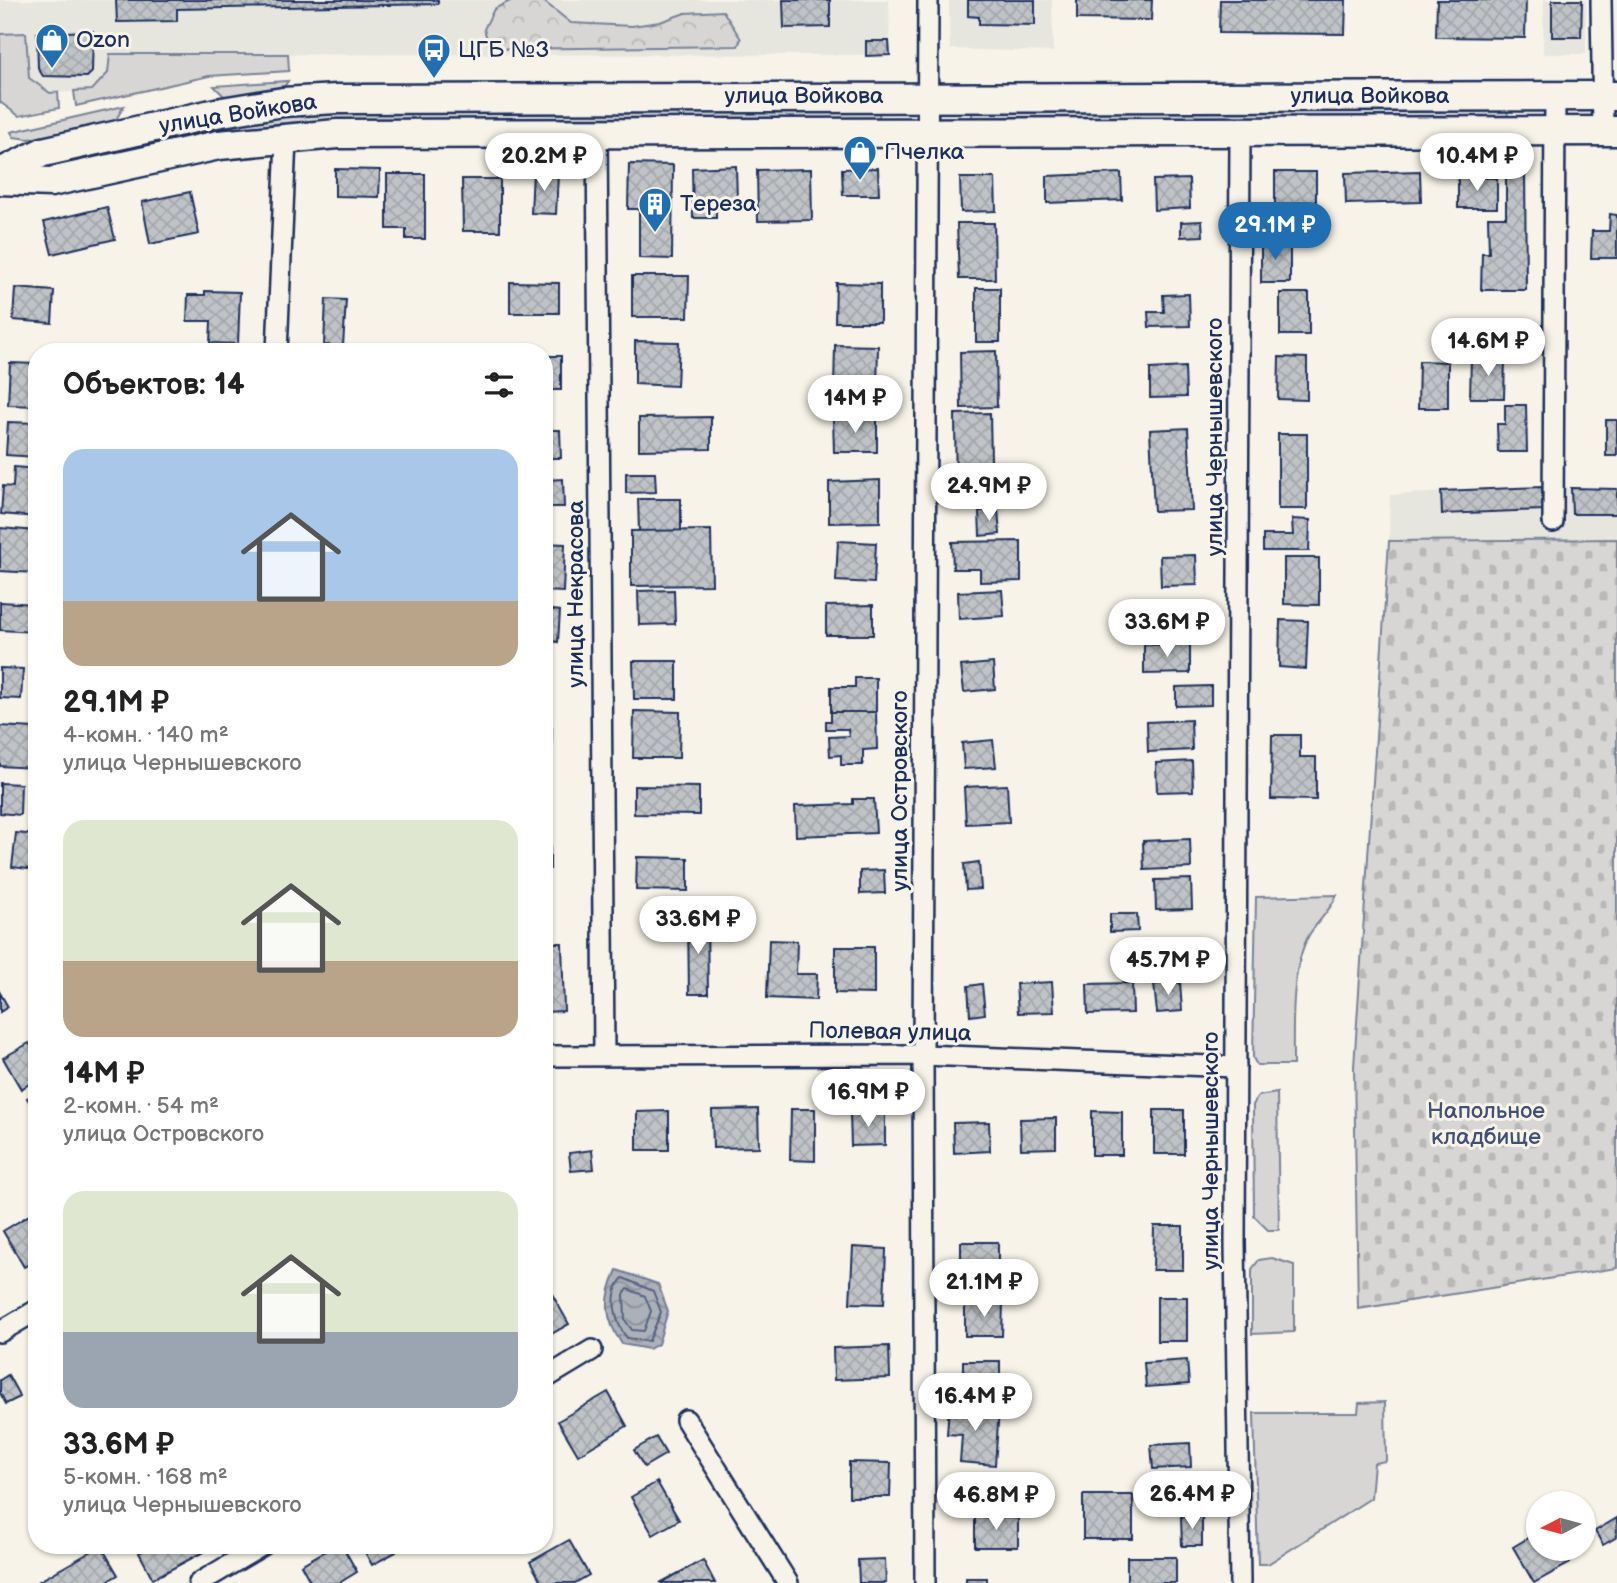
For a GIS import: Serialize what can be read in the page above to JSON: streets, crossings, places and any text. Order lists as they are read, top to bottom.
{
  "streets": {
    "main road": ["улица Войкова"],
    "street": [
      "улица Чернышевского",
      "улица Некрасова",
      "улица Островского",
      "Полевая улица"
    ]
  },
  "crossings": [
    ["улица Войкова", "улица Чернышевского"],
    ["улица Войкова", "улица Некрасова"],
    ["улица Войкова", "улица Островского"],
    ["улица Чернышевского", "Полевая улица"],
    ["улица Некрасова", "Полевая улица"],
    ["улица Островского", "Полевая улица"]
  ],
  "parks": ["Напольное кладбище"],
  "places": {
    "shop": ["Ozon", "Пчелка"],
    "bus stop": ["ЦГБ №3"],
    "building": ["Тереза"]
  },
  "north": "left",
  "page": {
    "price": [
      "20.2M ₽",
      "10.4M ₽",
      "29.1M ₽",
      "14.6M ₽",
      "14M ₽",
      "24.9M ₽",
      "33.6M ₽",
      "33.6M ₽",
      "45.7M ₽",
      "16.9M ₽",
      "21.1M ₽",
      "16.4M ₽",
      "26.4M ₽",
      "46.8M ₽"
    ],
    "heading": "Объектов: 14",
    "list": [
      {
        "name": "29.1M ₽",
        "note": "4-комн. · 140 m² · улица Чернышевского"
      },
      {
        "name": "14M ₽",
        "note": "2-комн. · 54 m² · улица Островского"
      },
      {
        "name": "33.6M ₽",
        "note": "5-комн. · 168 m² · улица Чернышевского"
      }
    ]
  }
}
